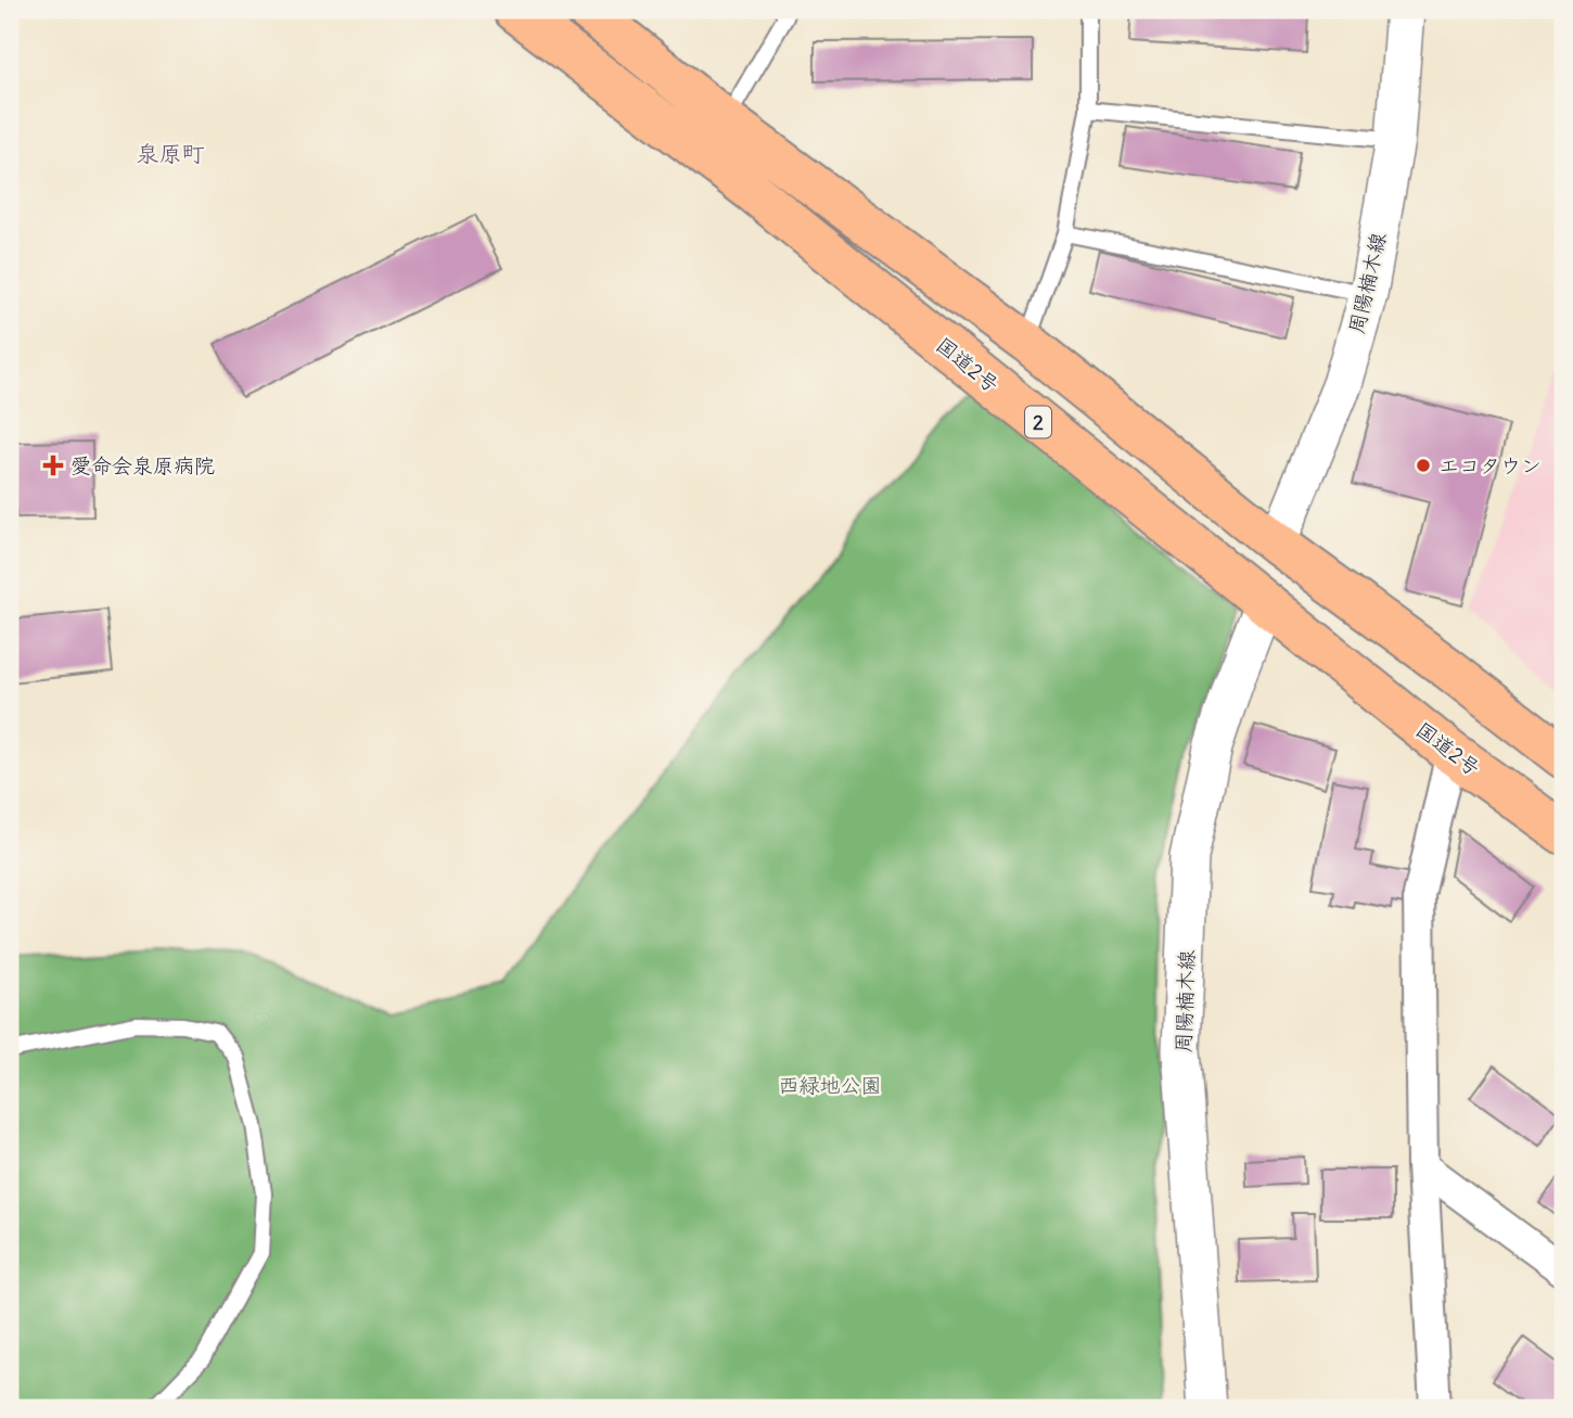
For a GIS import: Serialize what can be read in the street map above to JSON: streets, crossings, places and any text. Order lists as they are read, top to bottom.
{
  "streets": {
    "highway": ["国道2号", "2"],
    "street": ["周陽楠木線"]
  },
  "crossings": [
    ["周陽楠木線", "国道2号"]
  ],
  "districts": ["泉原町"],
  "parks": ["西緑地公園"],
  "places": {
    "health": ["愛命会泉原病院"],
    "other": ["エコタウン"]
  }
}
